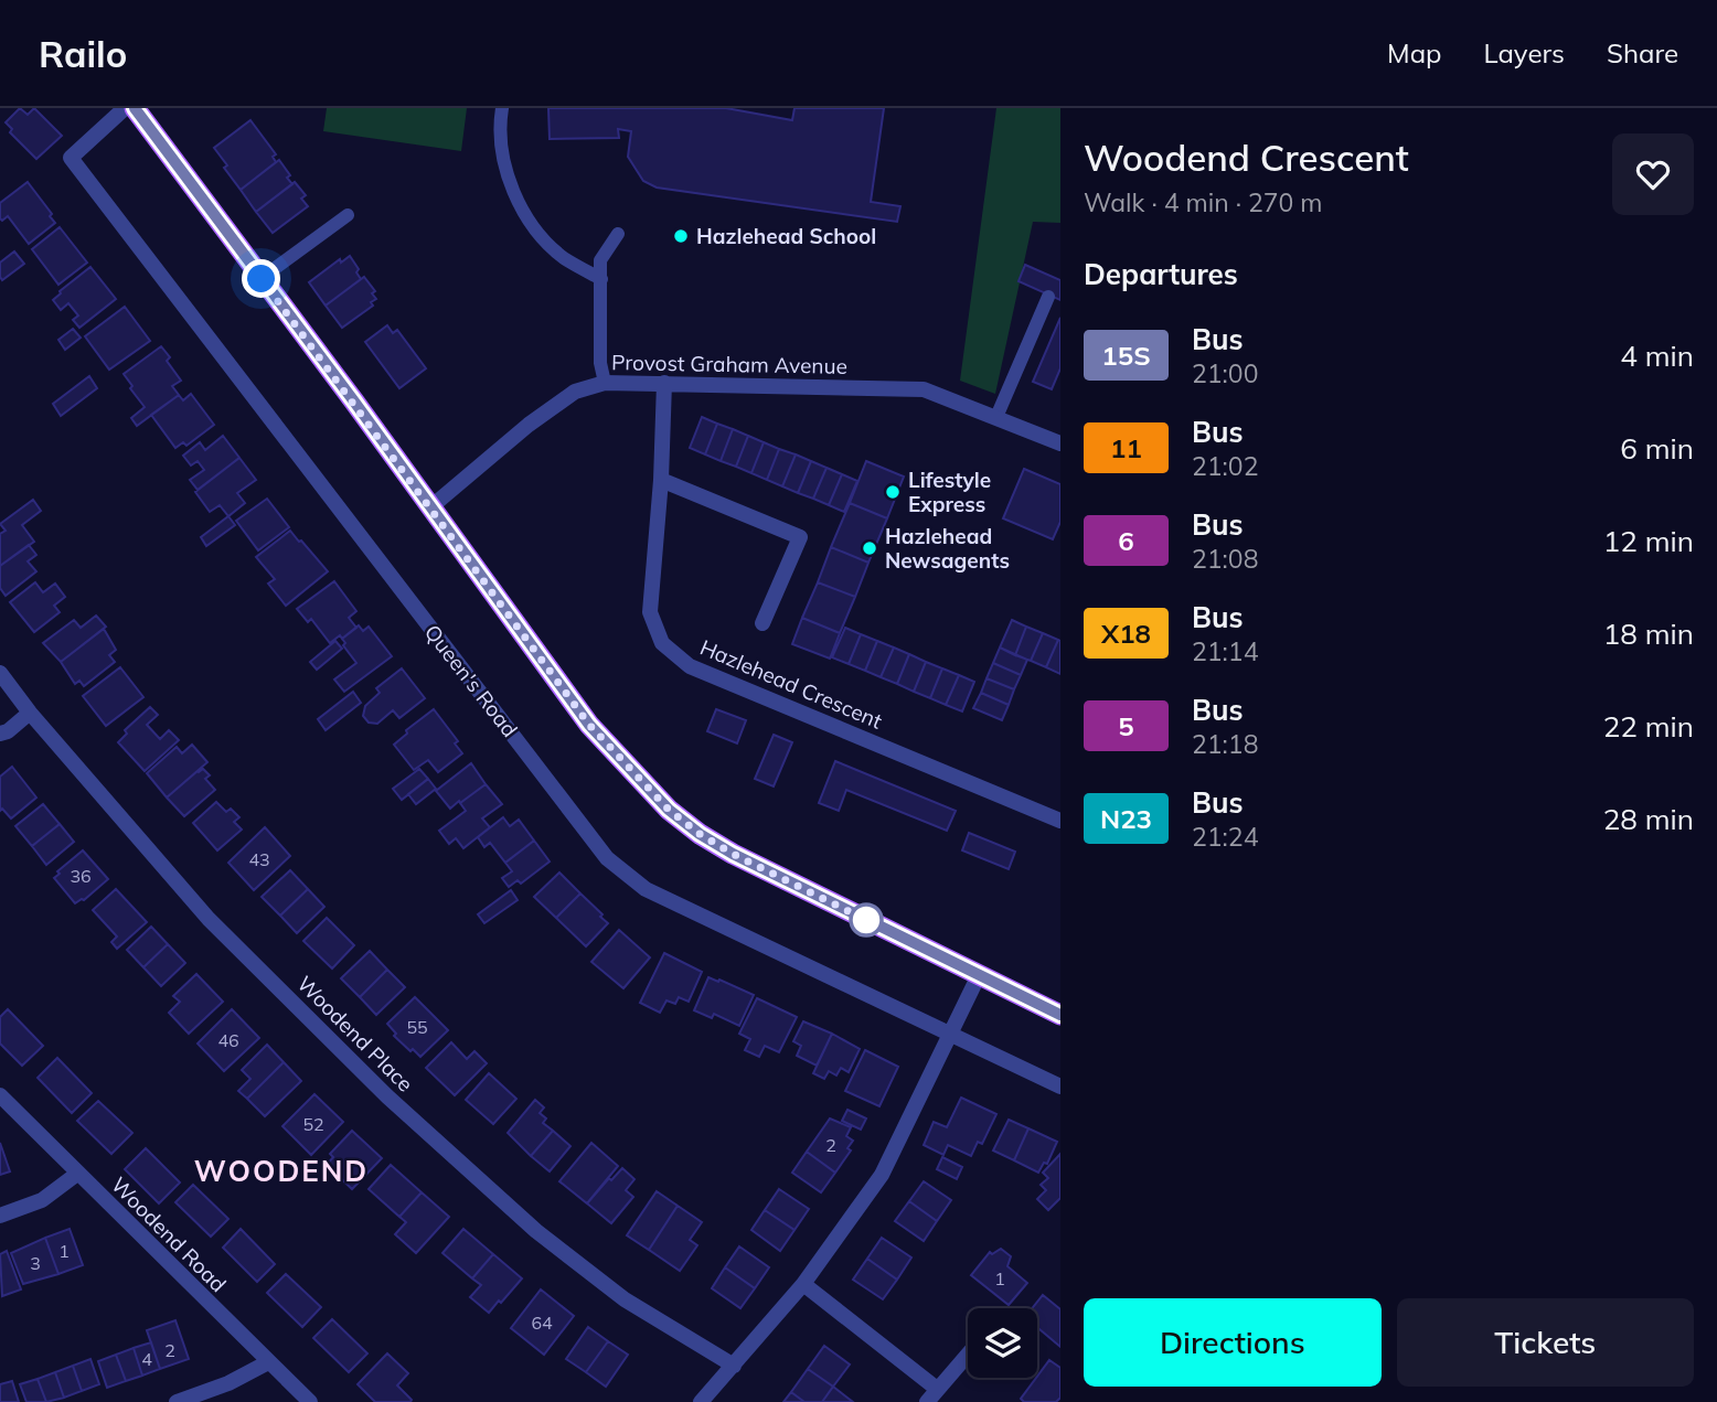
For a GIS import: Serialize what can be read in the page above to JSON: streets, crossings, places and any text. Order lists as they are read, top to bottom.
{
  "streets": {
    "street": [
      "Provost Graham Avenue",
      "Queen's Road",
      "Hazlehead Crescent",
      "Woodend Place",
      "Woodend Road"
    ]
  },
  "crossings": [
    ["Provost Graham Avenue", "Hazlehead Crescent"]
  ],
  "districts": ["WOODEND"],
  "places": ["Hazlehead School", "Lifestyle Express", "Hazlehead Newsagents"],
  "lines": ["bus line 15S"],
  "house_numbers": [
    "43",
    "36",
    "55",
    "46",
    "52",
    "2",
    "1",
    "3",
    "1",
    "64",
    "2",
    "4"
  ],
  "page": {
    "header": "Railo",
    "nav": ["Map", "Layers", "Share"],
    "heading": [
      ["Woodend Crescent", "Walk · 4 min · 270 m"],
      "Departures"
    ],
    "list": [
      {
        "mark": "15S",
        "name": "Bus",
        "note": "21:00",
        "value": "4 min"
      },
      {
        "mark": "11",
        "name": "Bus",
        "note": "21:02",
        "value": "6 min"
      },
      {
        "mark": "6",
        "name": "Bus",
        "note": "21:08",
        "value": "12 min"
      },
      {
        "mark": "X18",
        "name": "Bus",
        "note": "21:14",
        "value": "18 min"
      },
      {
        "mark": "5",
        "name": "Bus",
        "note": "21:18",
        "value": "22 min"
      },
      {
        "mark": "N23",
        "name": "Bus",
        "note": "21:24",
        "value": "28 min"
      }
    ],
    "buttons": ["Directions", "Tickets"]
  }
}
